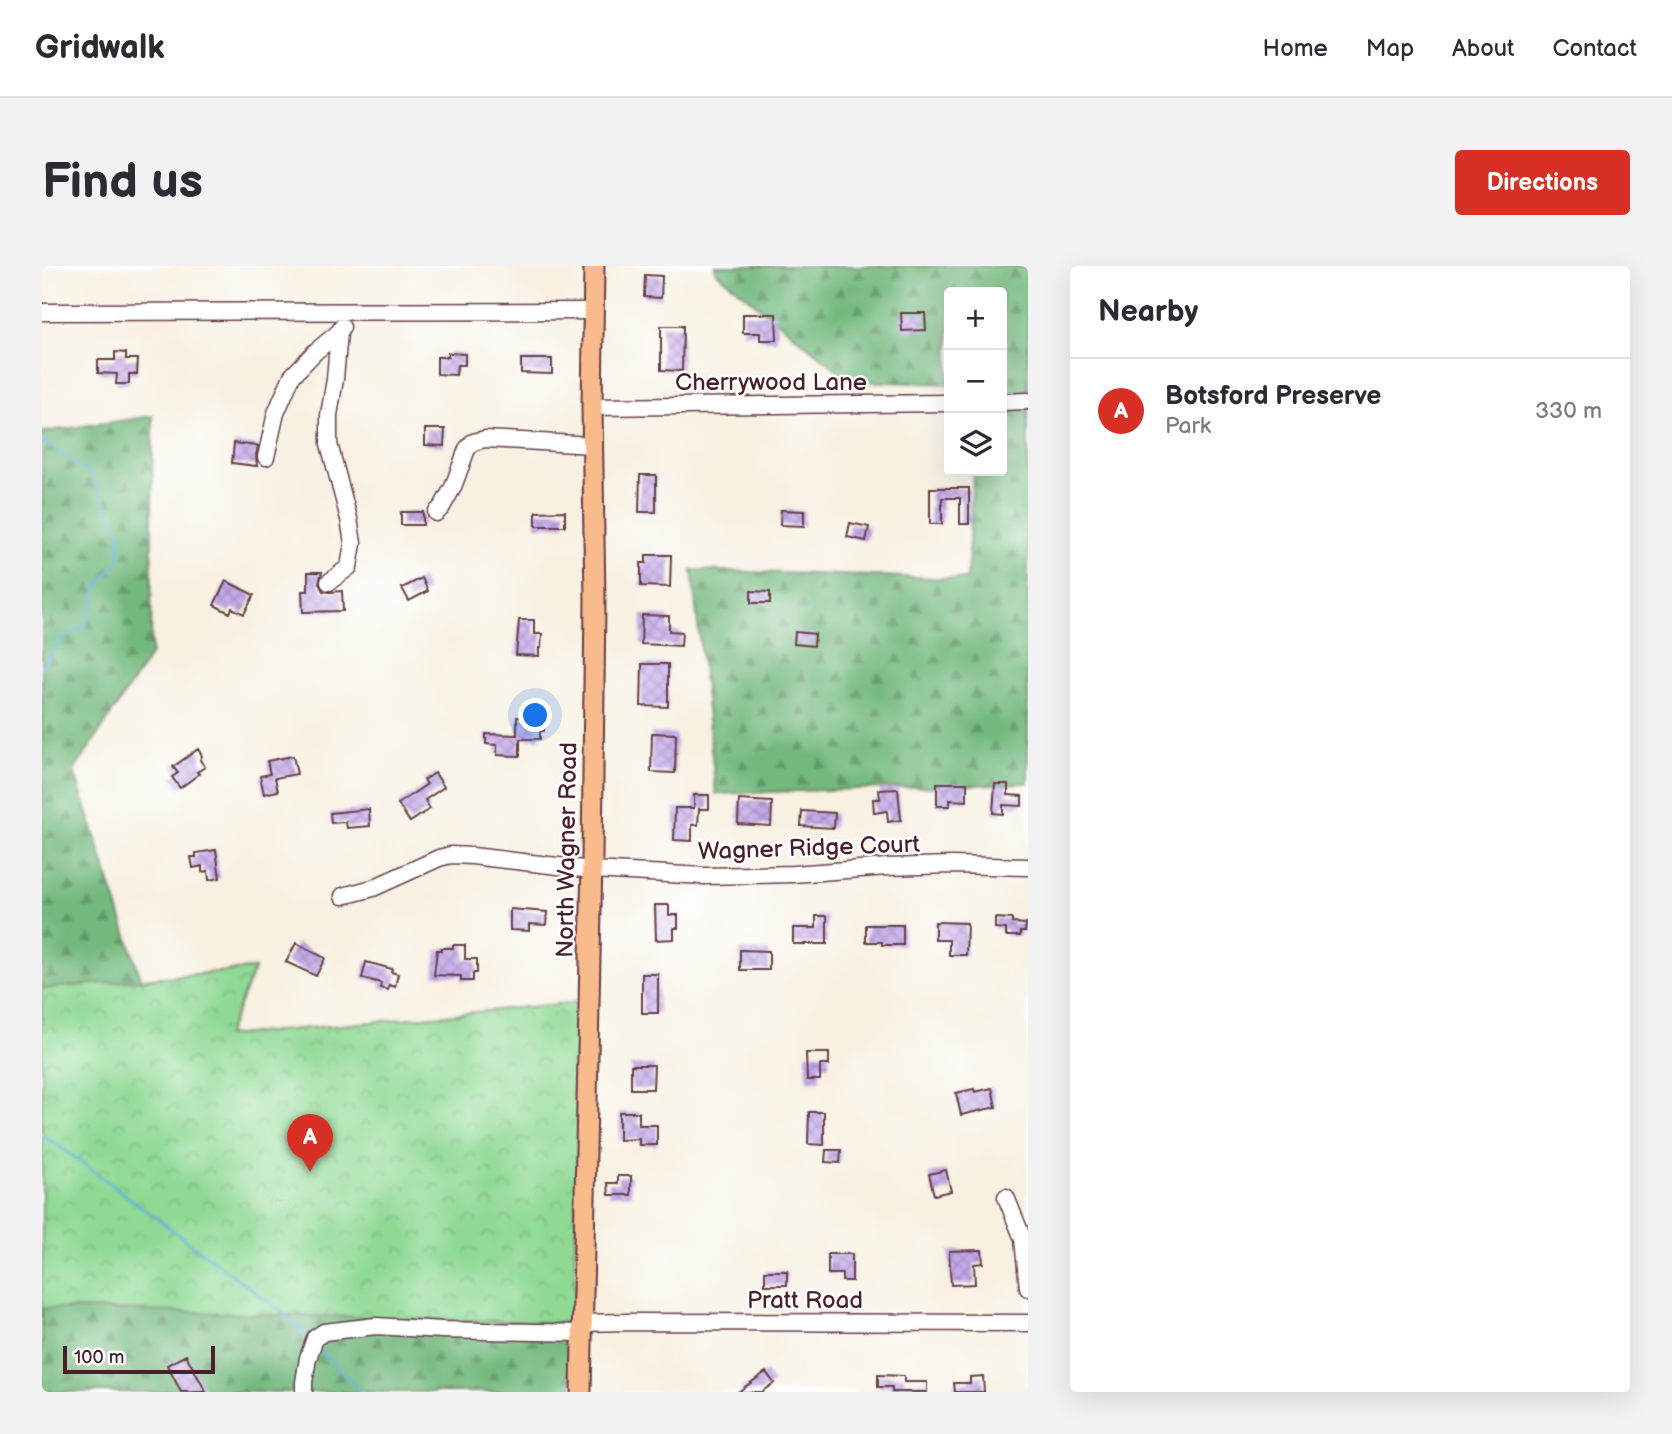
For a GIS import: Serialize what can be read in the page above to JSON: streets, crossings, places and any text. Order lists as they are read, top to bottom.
{
  "streets": {
    "main road": ["North Wagner Road"],
    "street": ["Cherrywood Lane", "Wagner Ridge Court", "Pratt Road"]
  },
  "crossings": [
    ["Cherrywood Lane", "North Wagner Road"],
    ["Wagner Ridge Court", "North Wagner Road"],
    ["North Wagner Road", "Pratt Road"]
  ],
  "scale_bar": "100 m",
  "page": {
    "header": "Gridwalk",
    "nav": [
      "Home",
      "Map",
      "About",
      "Contact"
    ],
    "buttons": "Directions",
    "title": "Find us",
    "heading": "Nearby",
    "map_buttons": ["+", "−"],
    "list": [
      {
        "mark": "A",
        "name": "Botsford Preserve",
        "note": "Park",
        "value": "330 m"
      }
    ],
    "pins": "A",
    "scale": "100 m"
  }
}
